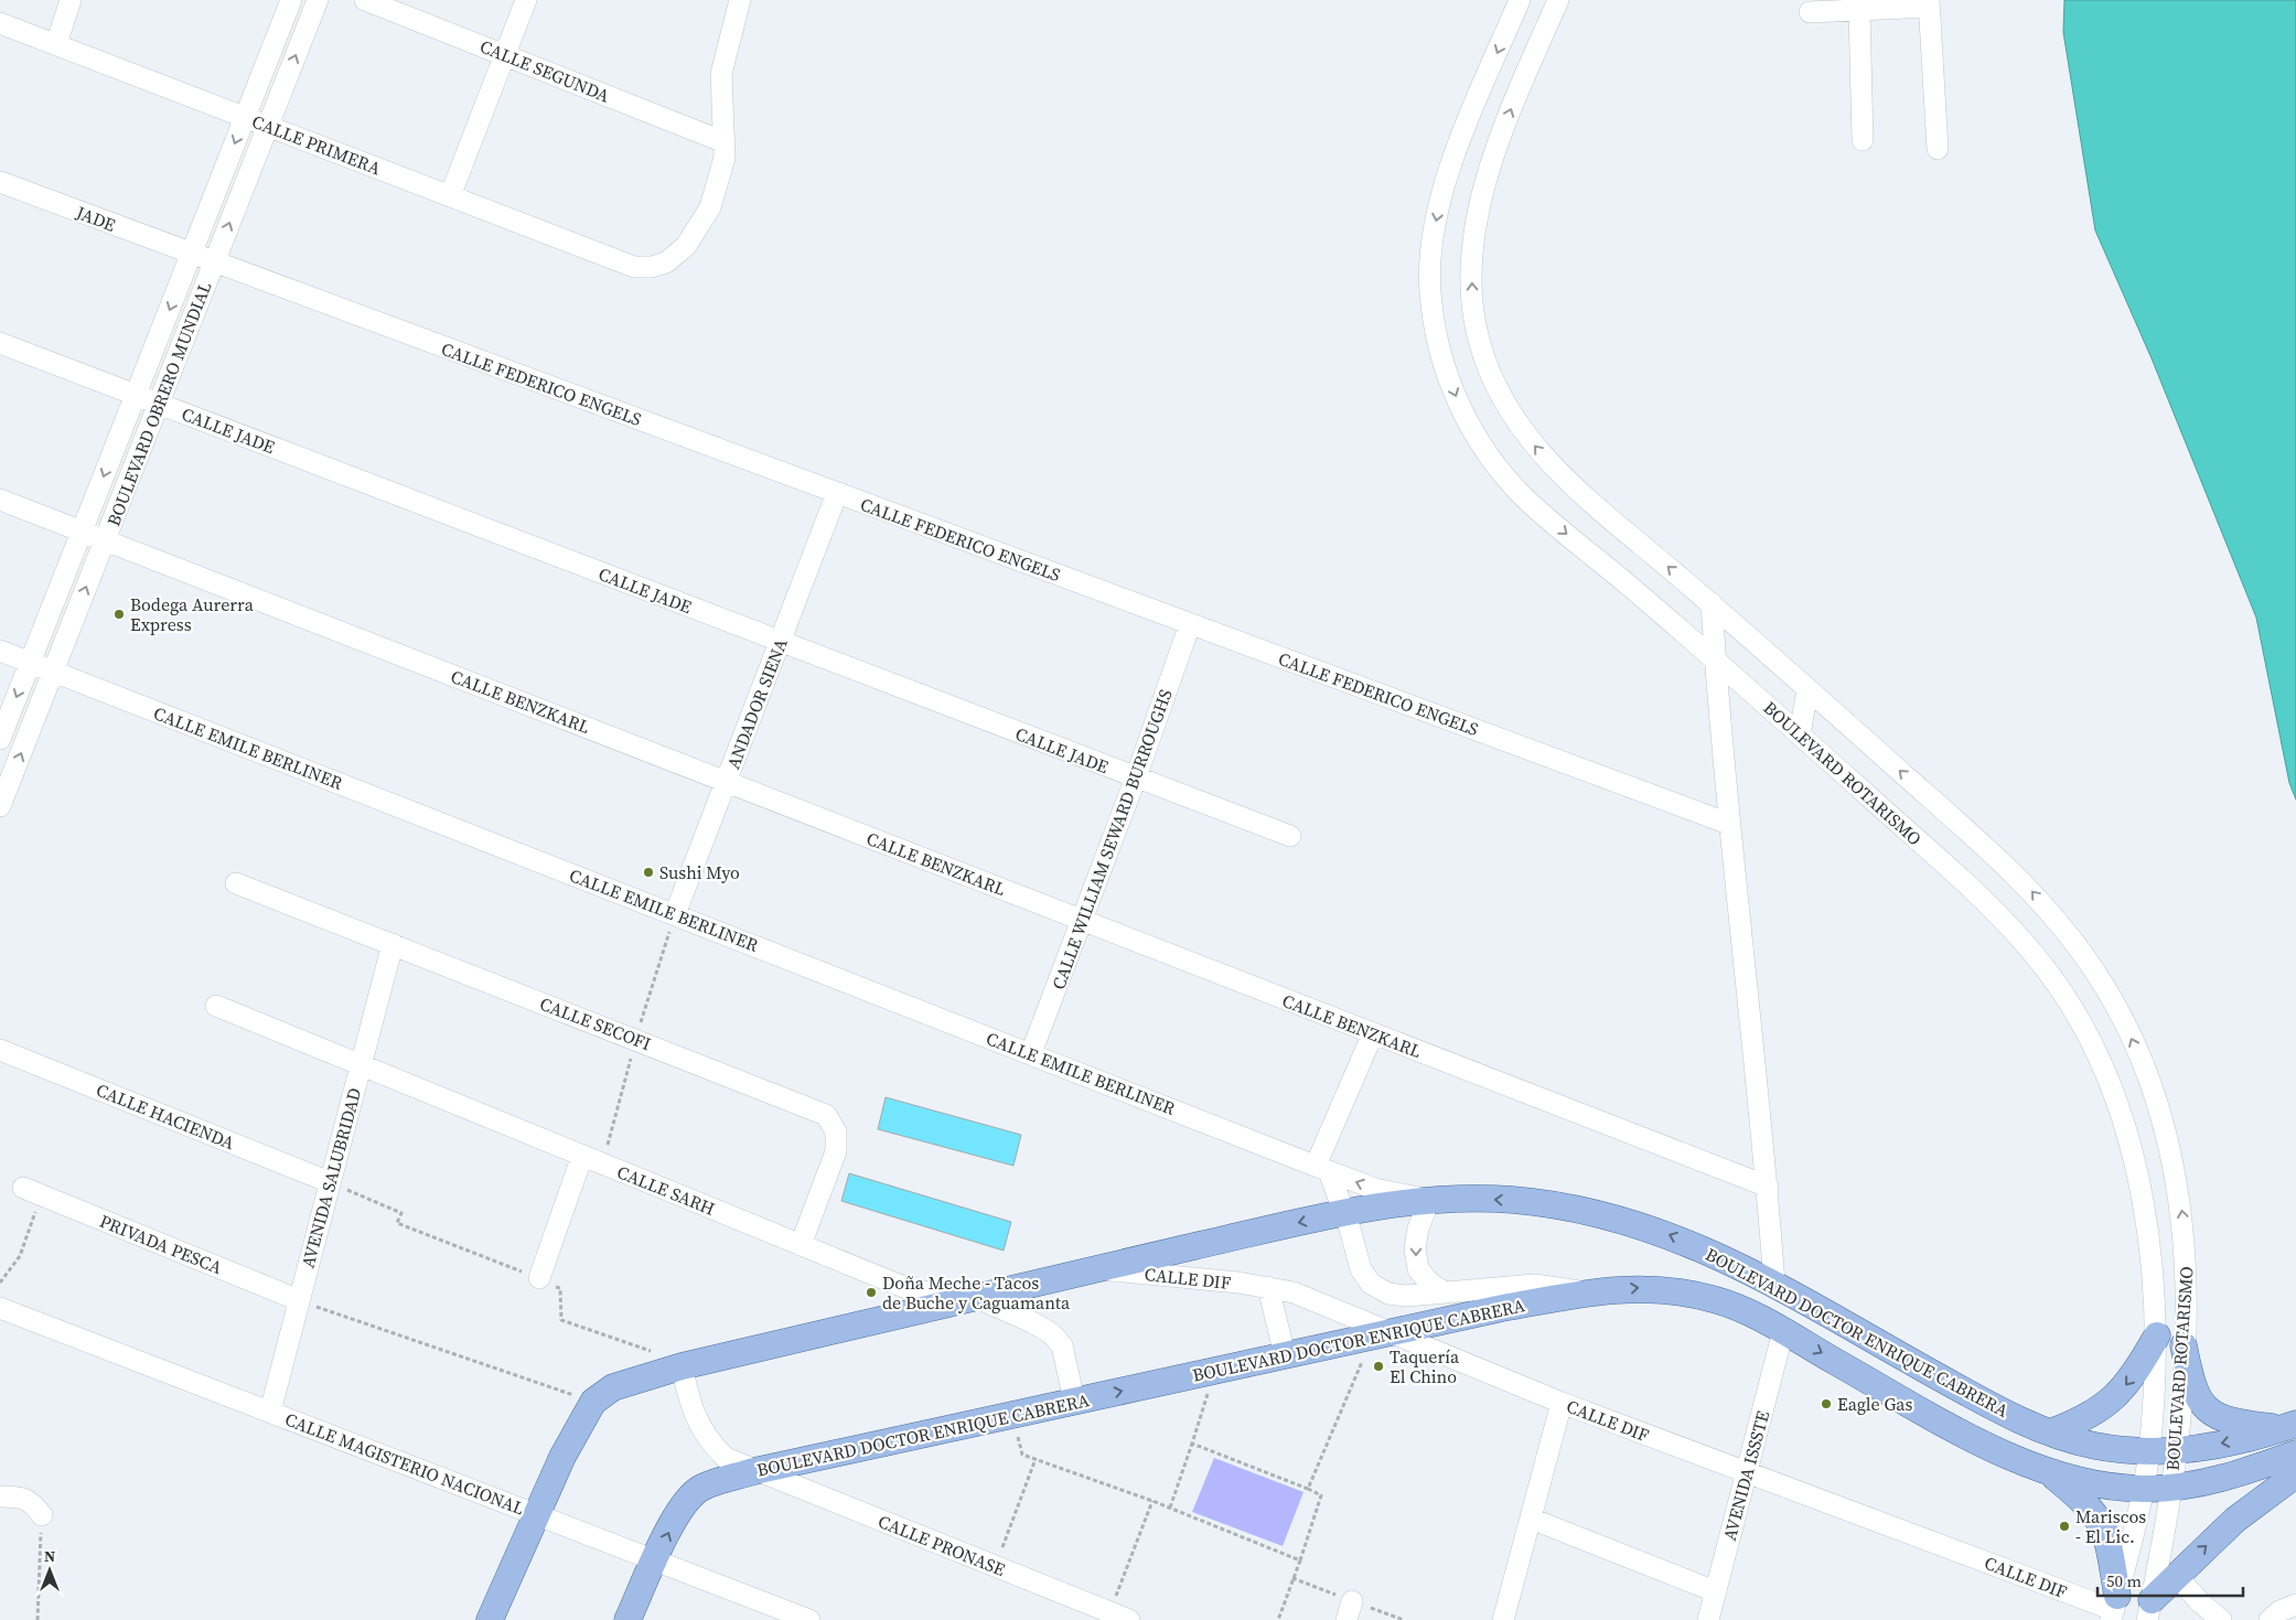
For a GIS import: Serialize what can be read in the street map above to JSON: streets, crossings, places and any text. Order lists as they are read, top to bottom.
{
  "streets": {
    "main road": ["BOULEVARD DOCTOR ENRIQUE CABRERA"],
    "street": [
      "CALLE SEGUNDA",
      "CALLE PRIMERA",
      "JADE",
      "CALLE FEDERICO ENGELS",
      "BOULEVARD OBRERO MUNDIAL",
      "CALLE JADE",
      "CALLE BENZKARL",
      "ANDADOR SIENA",
      "CALLE EMILE BERLINER",
      "BOULEVARD ROTARISMO",
      "CALLE WILLIAM SEWARD BURROUGHS",
      "CALLE SECOFI",
      "CALLE HACIENDA",
      "AVENIDA SALUBRIDAD",
      "CALLE SARH",
      "PRIVADA PESCA",
      "CALLE DIF",
      "CALLE MAGISTERIO NACIONAL",
      "AVENIDA ISSSTE",
      "CALLE PRONASE"
    ]
  },
  "crossings": [
    ["CALLE SEGUNDA", "CALLE PRIMERA"],
    ["CALLE PRIMERA", "BOULEVARD OBRERO MUNDIAL"],
    ["JADE", "CALLE FEDERICO ENGELS"],
    ["JADE", "BOULEVARD OBRERO MUNDIAL"],
    ["CALLE FEDERICO ENGELS", "BOULEVARD OBRERO MUNDIAL"],
    ["CALLE FEDERICO ENGELS", "ANDADOR SIENA"],
    ["CALLE FEDERICO ENGELS", "CALLE WILLIAM SEWARD BURROUGHS"],
    ["BOULEVARD OBRERO MUNDIAL", "CALLE JADE"],
    ["BOULEVARD OBRERO MUNDIAL", "CALLE BENZKARL"],
    ["BOULEVARD OBRERO MUNDIAL", "CALLE EMILE BERLINER"],
    ["CALLE JADE", "ANDADOR SIENA"],
    ["CALLE JADE", "CALLE WILLIAM SEWARD BURROUGHS"],
    ["CALLE BENZKARL", "ANDADOR SIENA"],
    ["CALLE BENZKARL", "CALLE WILLIAM SEWARD BURROUGHS"],
    ["ANDADOR SIENA", "CALLE EMILE BERLINER"],
    ["CALLE EMILE BERLINER", "CALLE WILLIAM SEWARD BURROUGHS"],
    ["CALLE EMILE BERLINER", "BOULEVARD DOCTOR ENRIQUE CABRERA"],
    ["BOULEVARD ROTARISMO", "CALLE DIF"],
    ["BOULEVARD ROTARISMO", "BOULEVARD DOCTOR ENRIQUE CABRERA"],
    ["CALLE SECOFI", "AVENIDA SALUBRIDAD"],
    ["CALLE SECOFI", "CALLE SARH"],
    ["CALLE HACIENDA", "AVENIDA SALUBRIDAD"],
    ["AVENIDA SALUBRIDAD", "CALLE SARH"],
    ["AVENIDA SALUBRIDAD", "PRIVADA PESCA"],
    ["AVENIDA SALUBRIDAD", "CALLE MAGISTERIO NACIONAL"],
    ["CALLE SARH", "BOULEVARD DOCTOR ENRIQUE CABRERA"],
    ["CALLE DIF", "BOULEVARD DOCTOR ENRIQUE CABRERA"],
    ["CALLE DIF", "AVENIDA ISSSTE"],
    ["BOULEVARD DOCTOR ENRIQUE CABRERA", "CALLE MAGISTERIO NACIONAL"],
    ["BOULEVARD DOCTOR ENRIQUE CABRERA", "AVENIDA ISSSTE"],
    ["BOULEVARD DOCTOR ENRIQUE CABRERA", "CALLE PRONASE"]
  ],
  "places": [
    "Bodega Aurerra Express",
    "Sushi Myo",
    "Doña Meche - Tacos de Buche y Caguamanta",
    "Taquería El Chino",
    "Eagle Gas",
    "Mariscos - El Lic."
  ],
  "scale_bar": "50 m",
  "north": "top"
}
